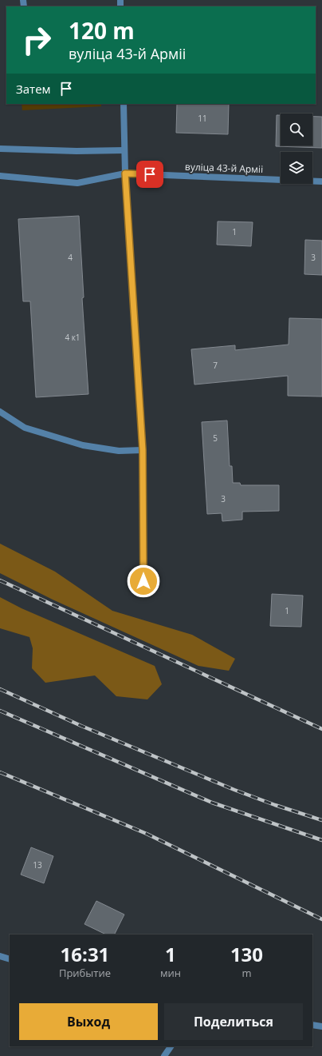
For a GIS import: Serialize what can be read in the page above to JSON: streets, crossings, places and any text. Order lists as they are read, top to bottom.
{
  "streets": {
    "street": ["вуліца 43-й Арміі"]
  },
  "house_numbers": [
    "11",
    "1",
    "4",
    "3",
    "4 к1",
    "7",
    "5",
    "3",
    "1",
    "13"
  ],
  "page": {
    "turn": ["120 m", "вуліца 43-й Арміі"],
    "then": "Затем",
    "eta": [
      "16:31",
      "Прибытие",
      "1",
      "мин",
      "130",
      "m"
    ],
    "buttons": ["Выход", "Поделиться"]
  }
}
